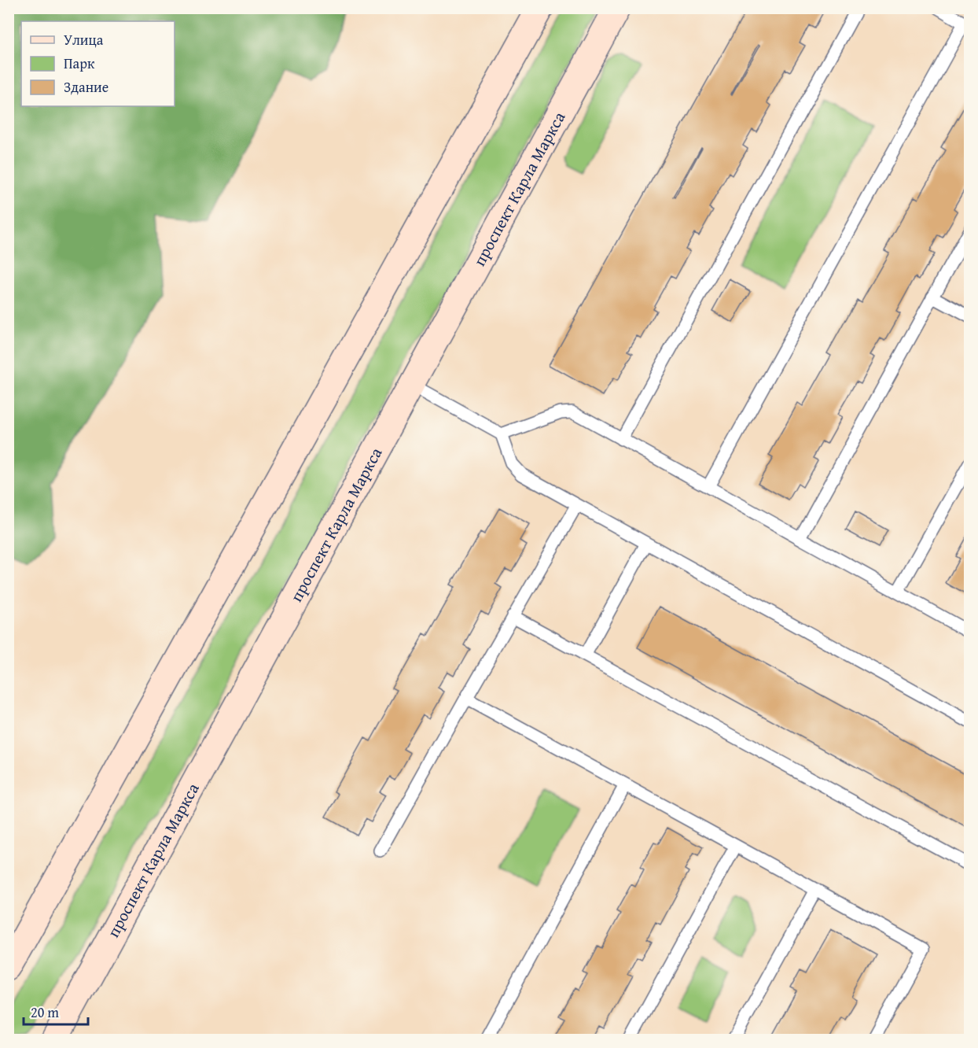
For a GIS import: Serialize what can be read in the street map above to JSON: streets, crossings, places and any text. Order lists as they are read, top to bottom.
{
  "streets": {
    "street": ["проспект Карла Маркса"]
  },
  "legend": ["Улица", "Парк", "Здание"],
  "scale_bar": "20 m"
}
